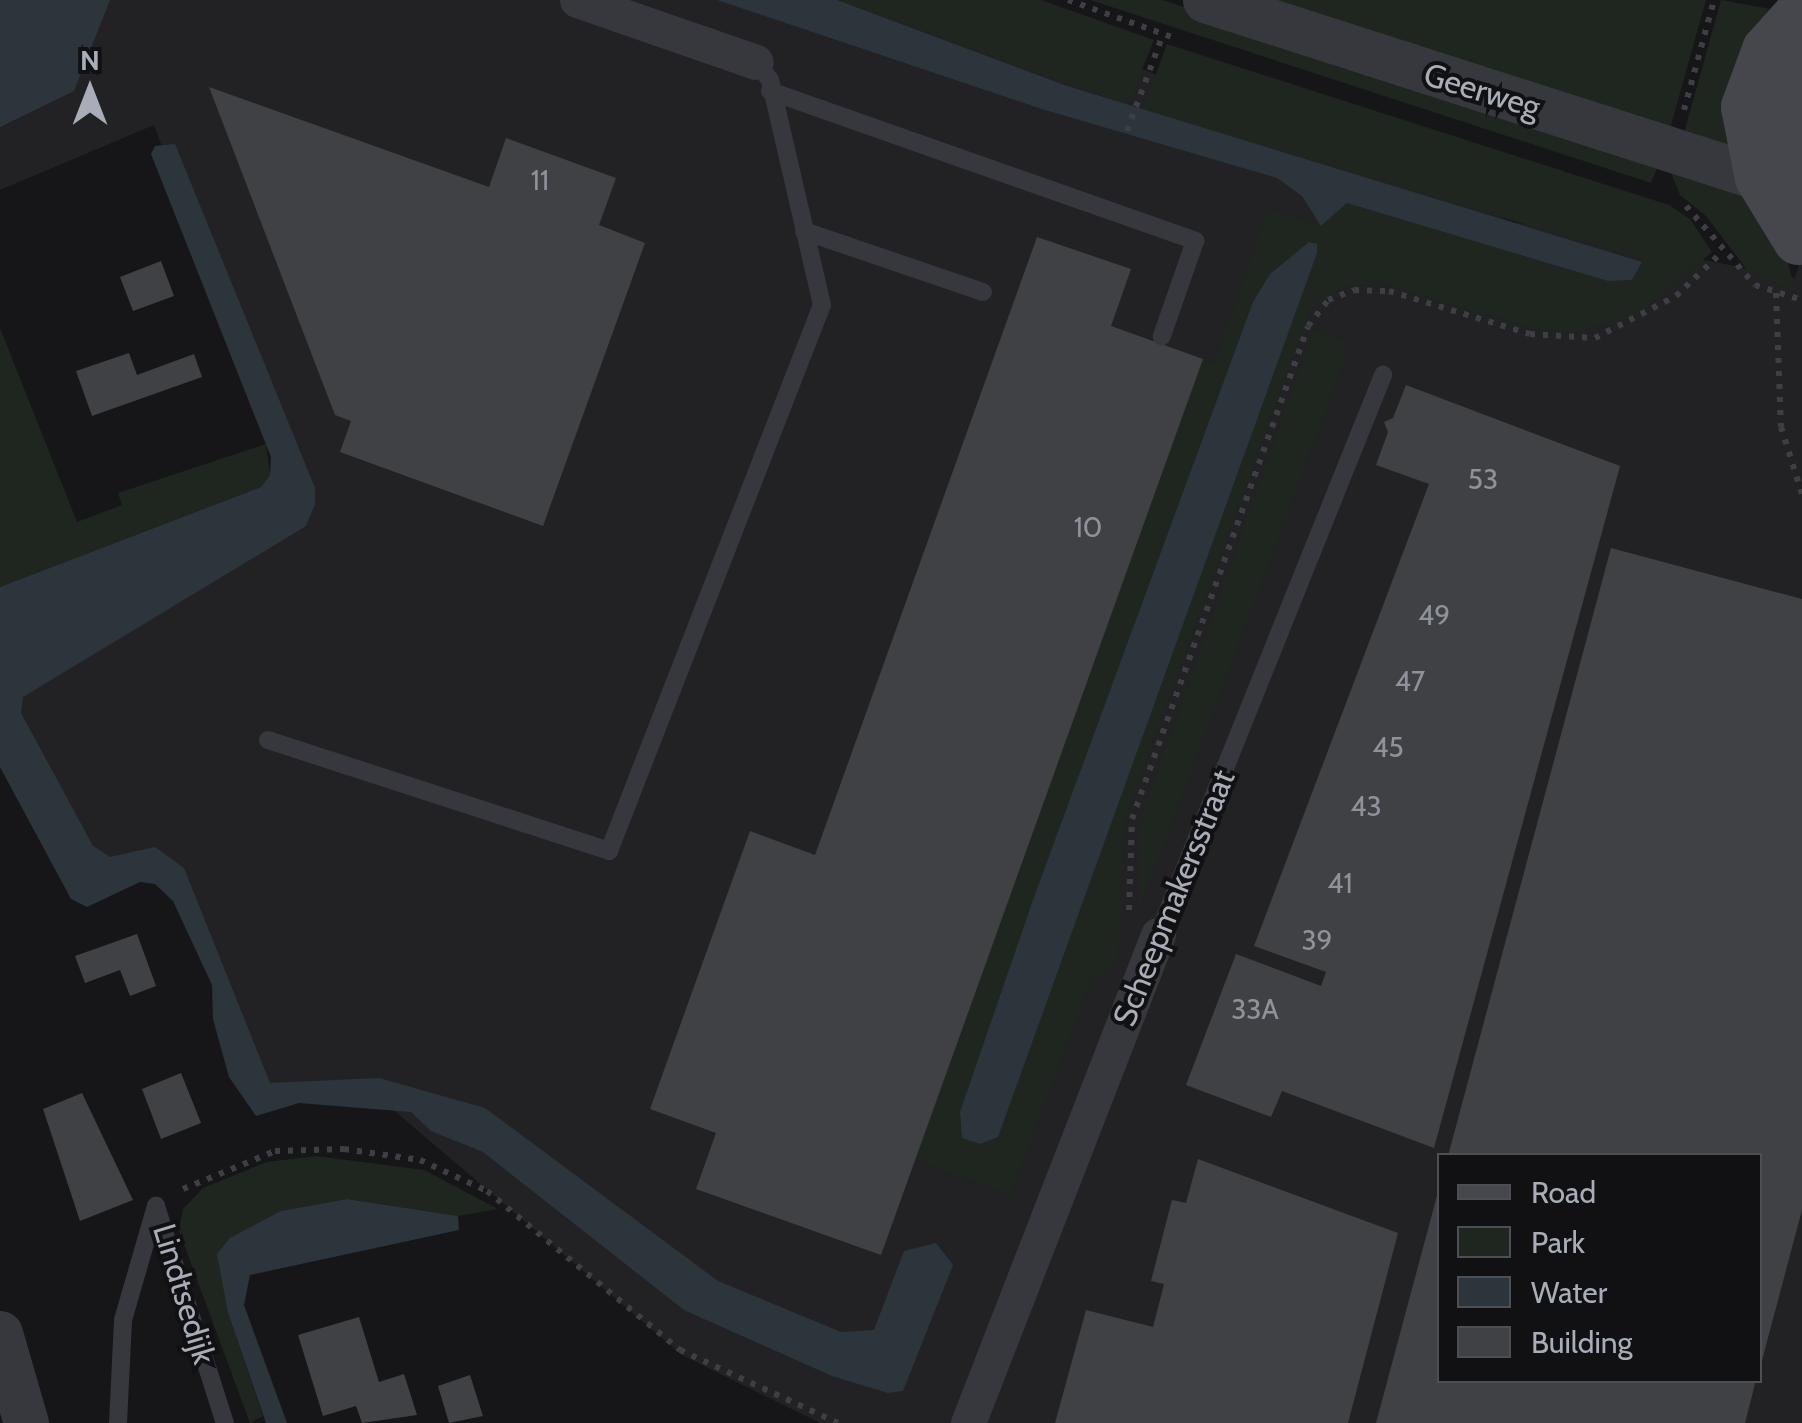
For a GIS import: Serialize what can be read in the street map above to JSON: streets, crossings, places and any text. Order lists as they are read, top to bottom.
{
  "streets": {
    "street": ["Geerweg", "Scheepmakersstraat"],
    "lane": ["Lindtsedijk"]
  },
  "house_numbers": [
    "11",
    "53",
    "10",
    "49",
    "47",
    "45",
    "43",
    "41",
    "39",
    "33A"
  ],
  "legend": [
    "Road",
    "Park",
    "Water",
    "Building"
  ],
  "north": "top"
}
